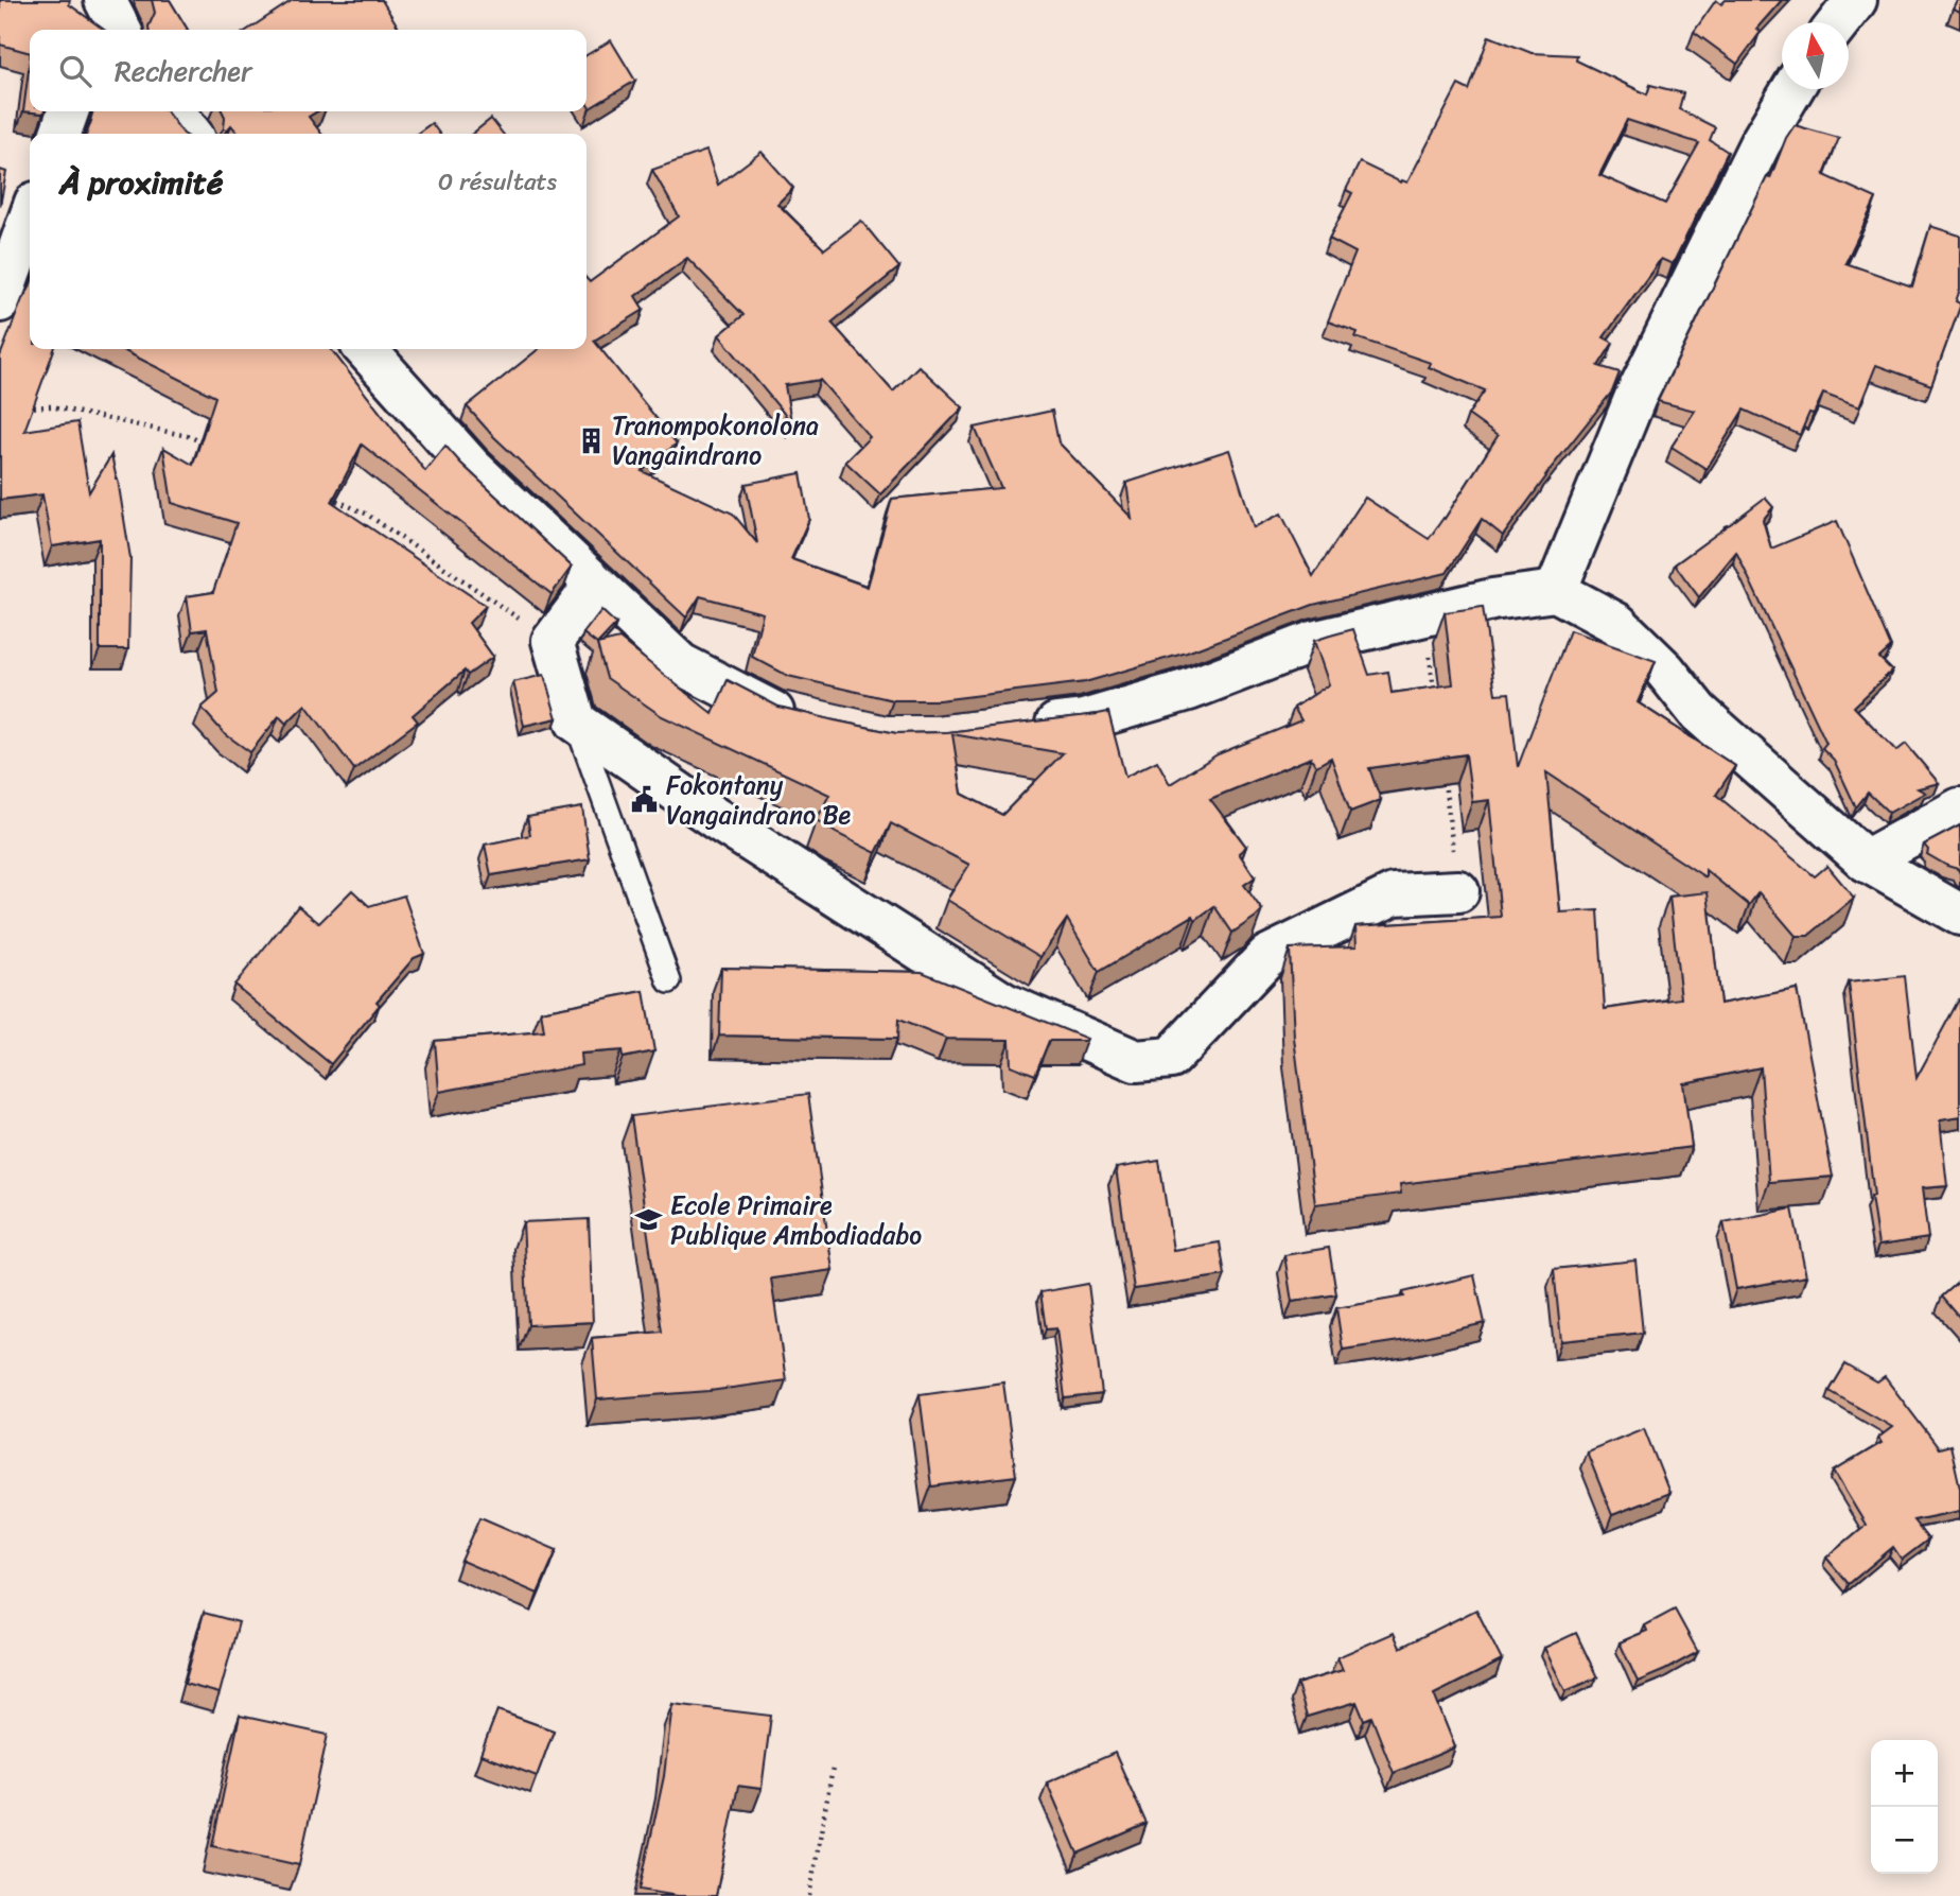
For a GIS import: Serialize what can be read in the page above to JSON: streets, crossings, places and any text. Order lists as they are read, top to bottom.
{
  "places": {
    "building": ["Tranompokonolona Vangaindrano"],
    "public building": ["Fokontany Vangaindrano Be"],
    "school or university": ["Ecole Primaire Publique Ambodiadabo"]
  },
  "north": "top",
  "page": {
    "search": "Rechercher",
    "heading": ["À proximité", "0 résultats"],
    "map_buttons": ["+", "−"]
  }
}
